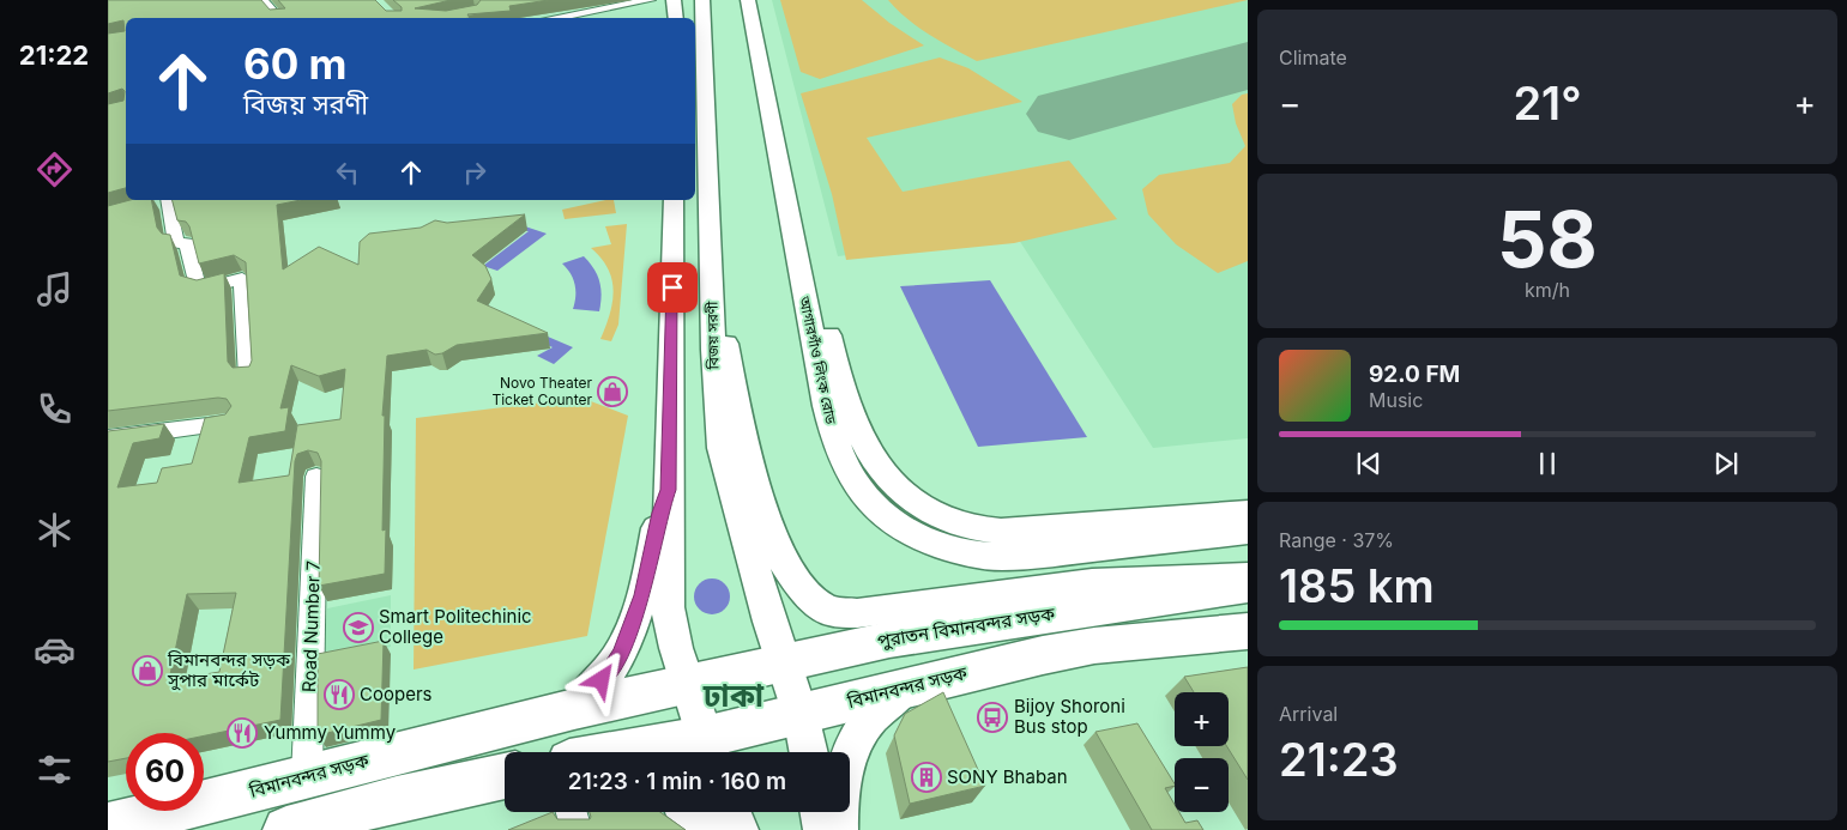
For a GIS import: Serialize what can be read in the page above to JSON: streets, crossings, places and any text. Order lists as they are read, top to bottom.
{
  "streets": {
    "highway": ["পুরাতন বিমানবন্দর সড়ক", "বিমানবন্দর সড়ক"],
    "main road": ["বিজয় সরণী", "আগারগাঁও লিংক রোড"],
    "street": ["Road Number 7"]
  },
  "crossings": [
    ["বিজয় সরণী", "পুরাতন বিমানবন্দর সড়ক"],
    ["বিজয় সরণী", "বিমানবন্দর সড়ক"],
    ["Road Number 7", "বিমানবন্দর সড়ক"],
    ["পুরাতন বিমানবন্দর সড়ক", "বিমানবন্দর সড়ক"]
  ],
  "districts": ["ঢাকা"],
  "places": {
    "shop": ["Novo Theater Ticket Counter", "বিমানবন্দর সড়ক সুপার মার্কেট"],
    "school or university": ["Smart Politechinic College"],
    "restaurant": ["Coopers", "Yummy Yummy"],
    "bus stop": ["Bijoy Shoroni Bus stop"],
    "building": ["SONY Bhaban"]
  },
  "page": {
    "tabs": "21:22",
    "tile": [
      "Climate",
      ["58", "km/h"],
      ["Range · 37%", "185 km"],
      ["Arrival", "21:23"]
    ],
    "turn": ["60 m", "বিজয় সরণী"],
    "heat": ["−", "21°", "+"],
    "song": ["92.0 FM", "Music"],
    "map_buttons": ["+", "−"],
    "limit": "60",
    "trip": "21:23 · 1 min · 160 m"
  }
}
